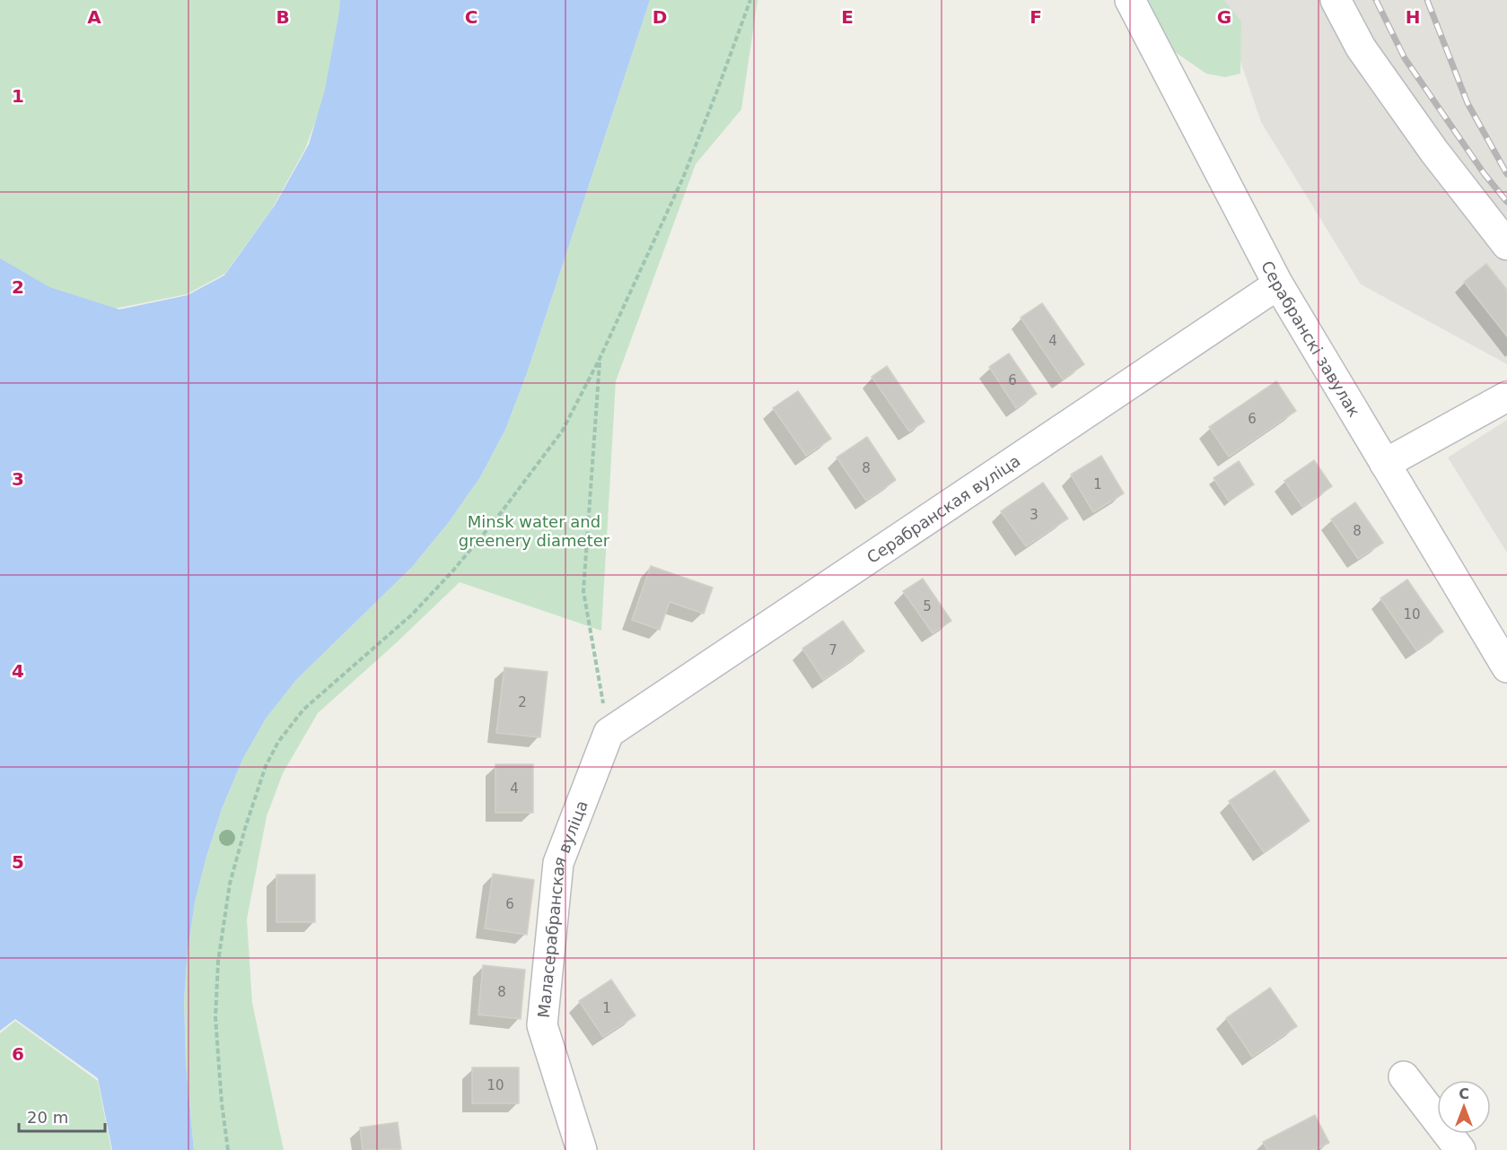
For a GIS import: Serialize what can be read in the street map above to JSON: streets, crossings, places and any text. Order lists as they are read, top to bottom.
{
  "streets": {
    "street": ["Серабранскі завулак", "Серабранская вуліца", "Маласерабранская вуліца"]
  },
  "crossings": [
    ["Серабранскі завулак", "Серабранская вуліца"],
    ["Серабранская вуліца", "Маласерабранская вуліца"]
  ],
  "parks": ["Minsk water and greenery diameter"],
  "house_numbers": [
    "4",
    "6",
    "6",
    "8",
    "1",
    "3",
    "8",
    "5",
    "10",
    "7",
    "2",
    "4",
    "6",
    "8",
    "1",
    "10"
  ],
  "scale_bar": "20 m",
  "north": "top",
  "grid": {
    "columns": [
      "A",
      "B",
      "C",
      "D",
      "E",
      "F",
      "G",
      "H"
    ],
    "rows": [
      "1",
      "2",
      "3",
      "4",
      "5",
      "6"
    ]
  }
}
